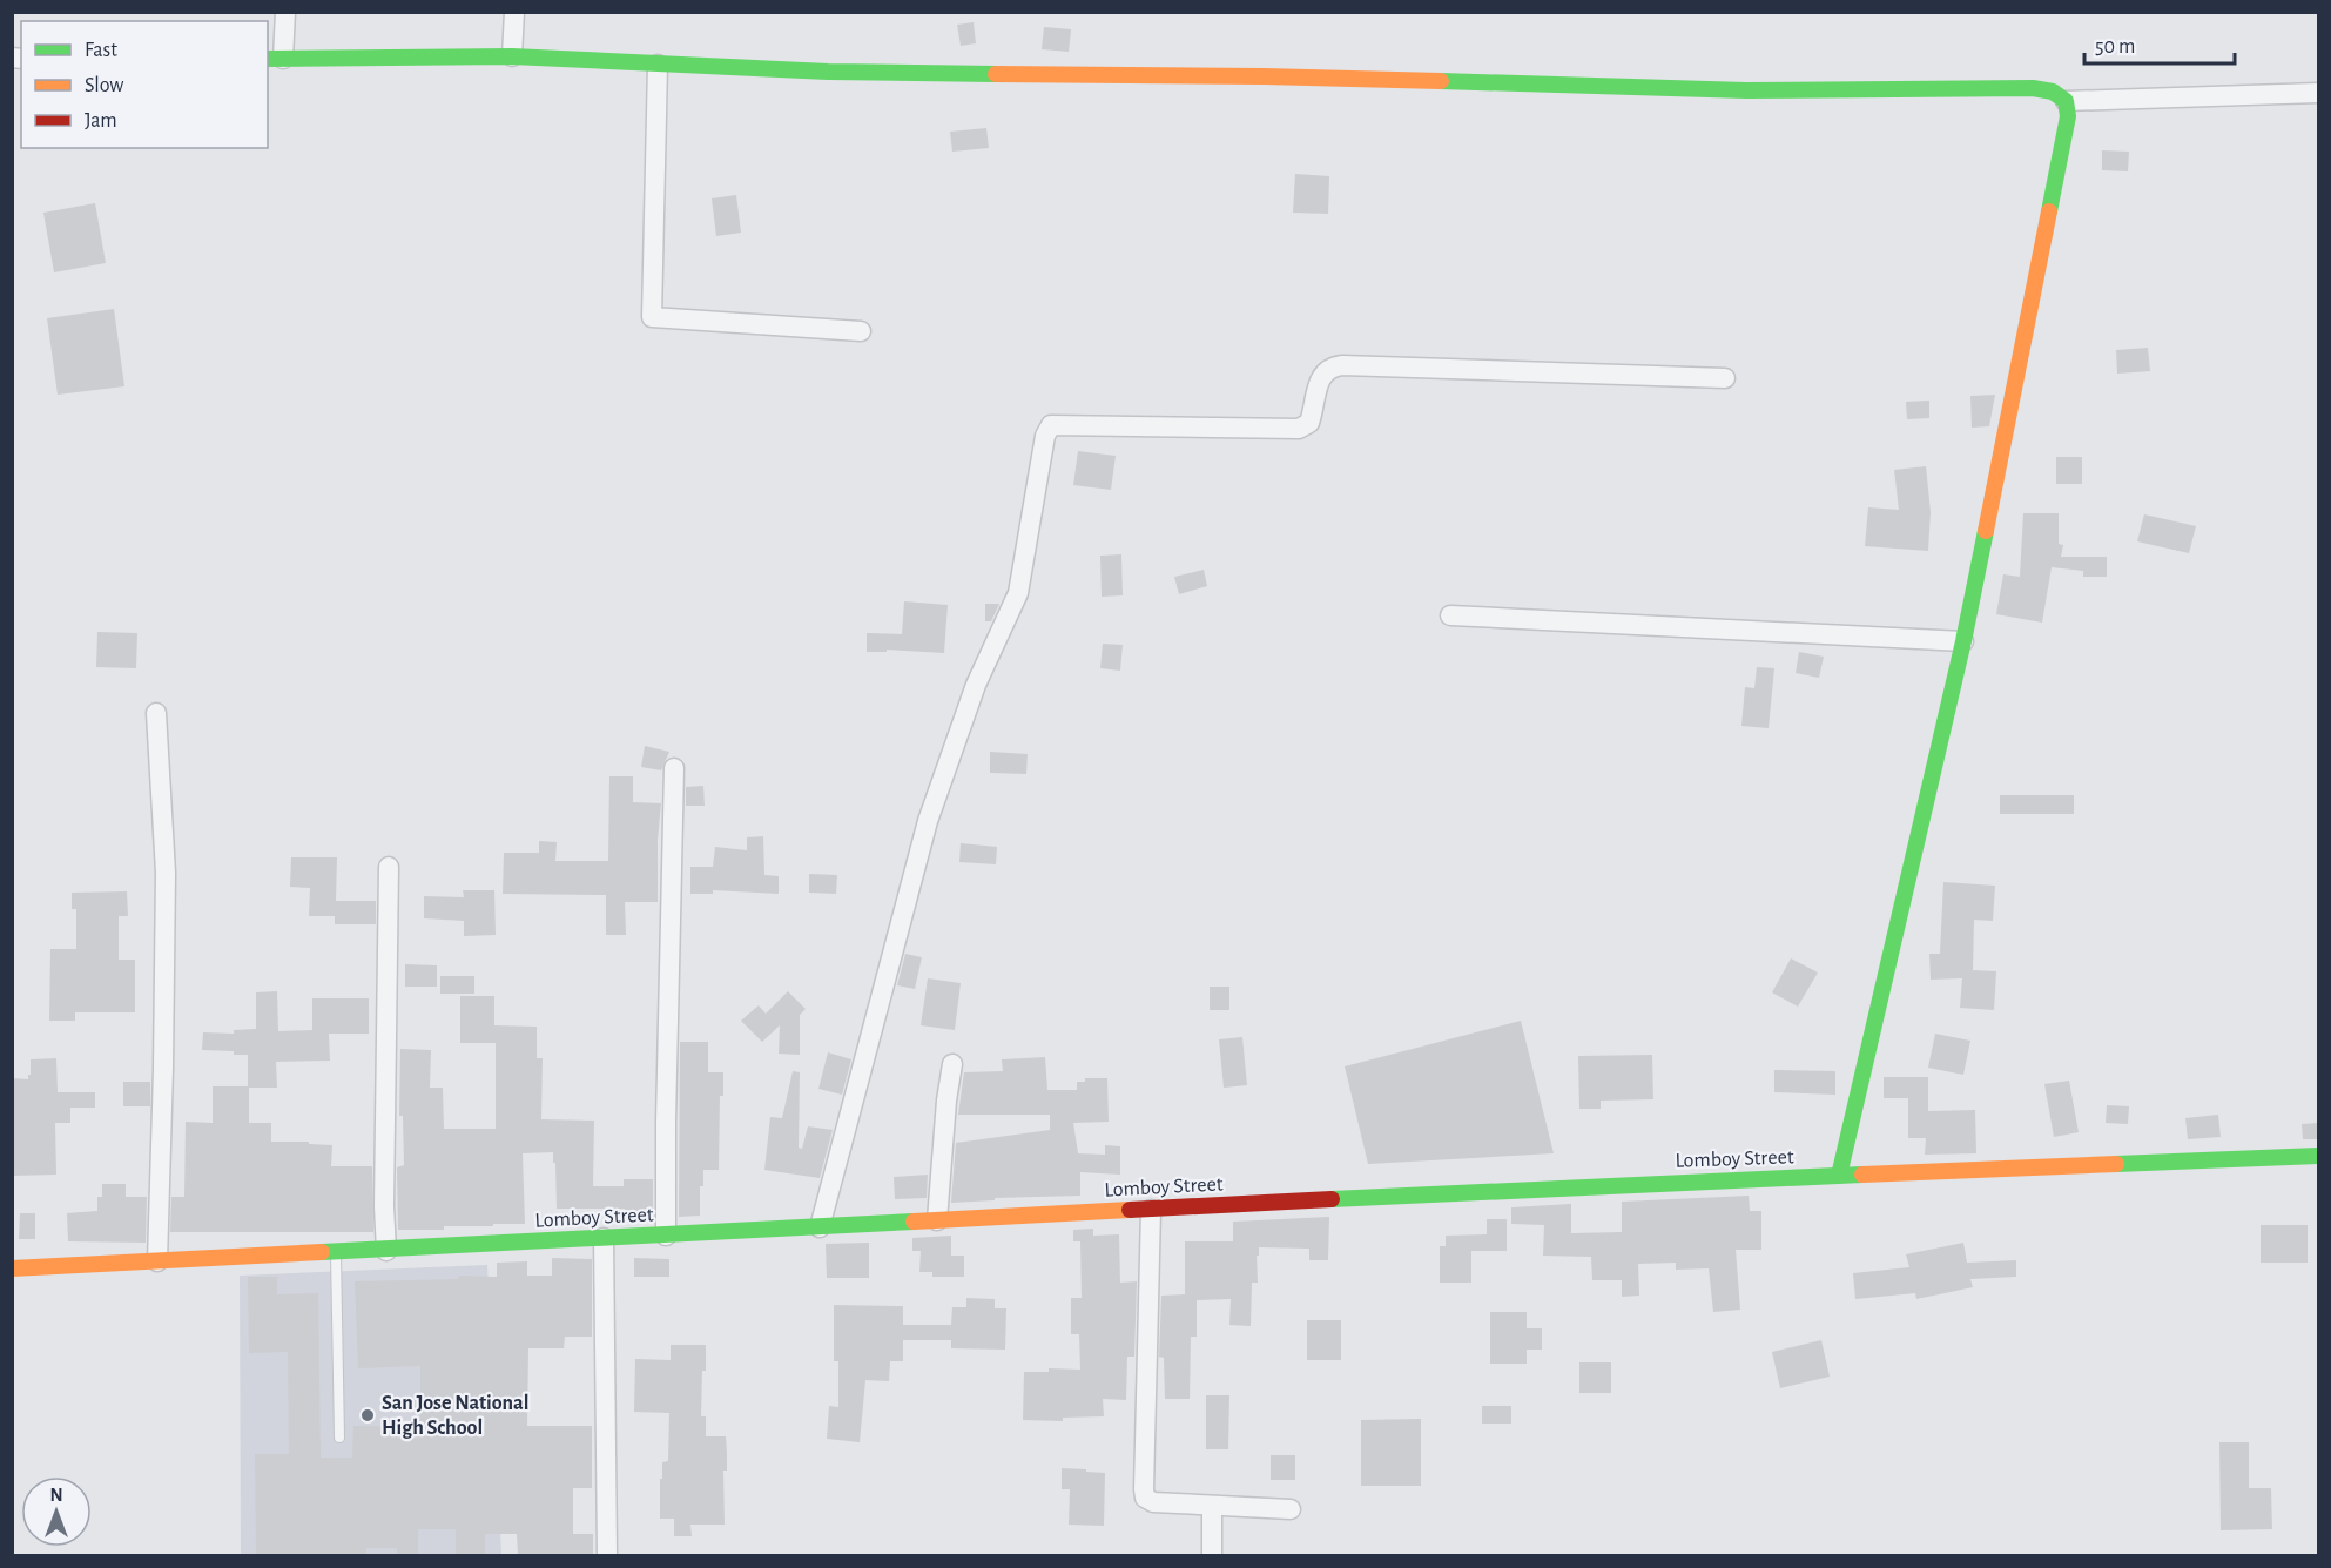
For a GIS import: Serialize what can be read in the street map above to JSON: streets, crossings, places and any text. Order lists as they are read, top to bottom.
{
  "streets": {
    "street": ["Lomboy Street"]
  },
  "places": ["San Jose National High School"],
  "legend": ["Fast", "Slow", "Jam"],
  "scale_bar": "50 m",
  "north": "top"
}
